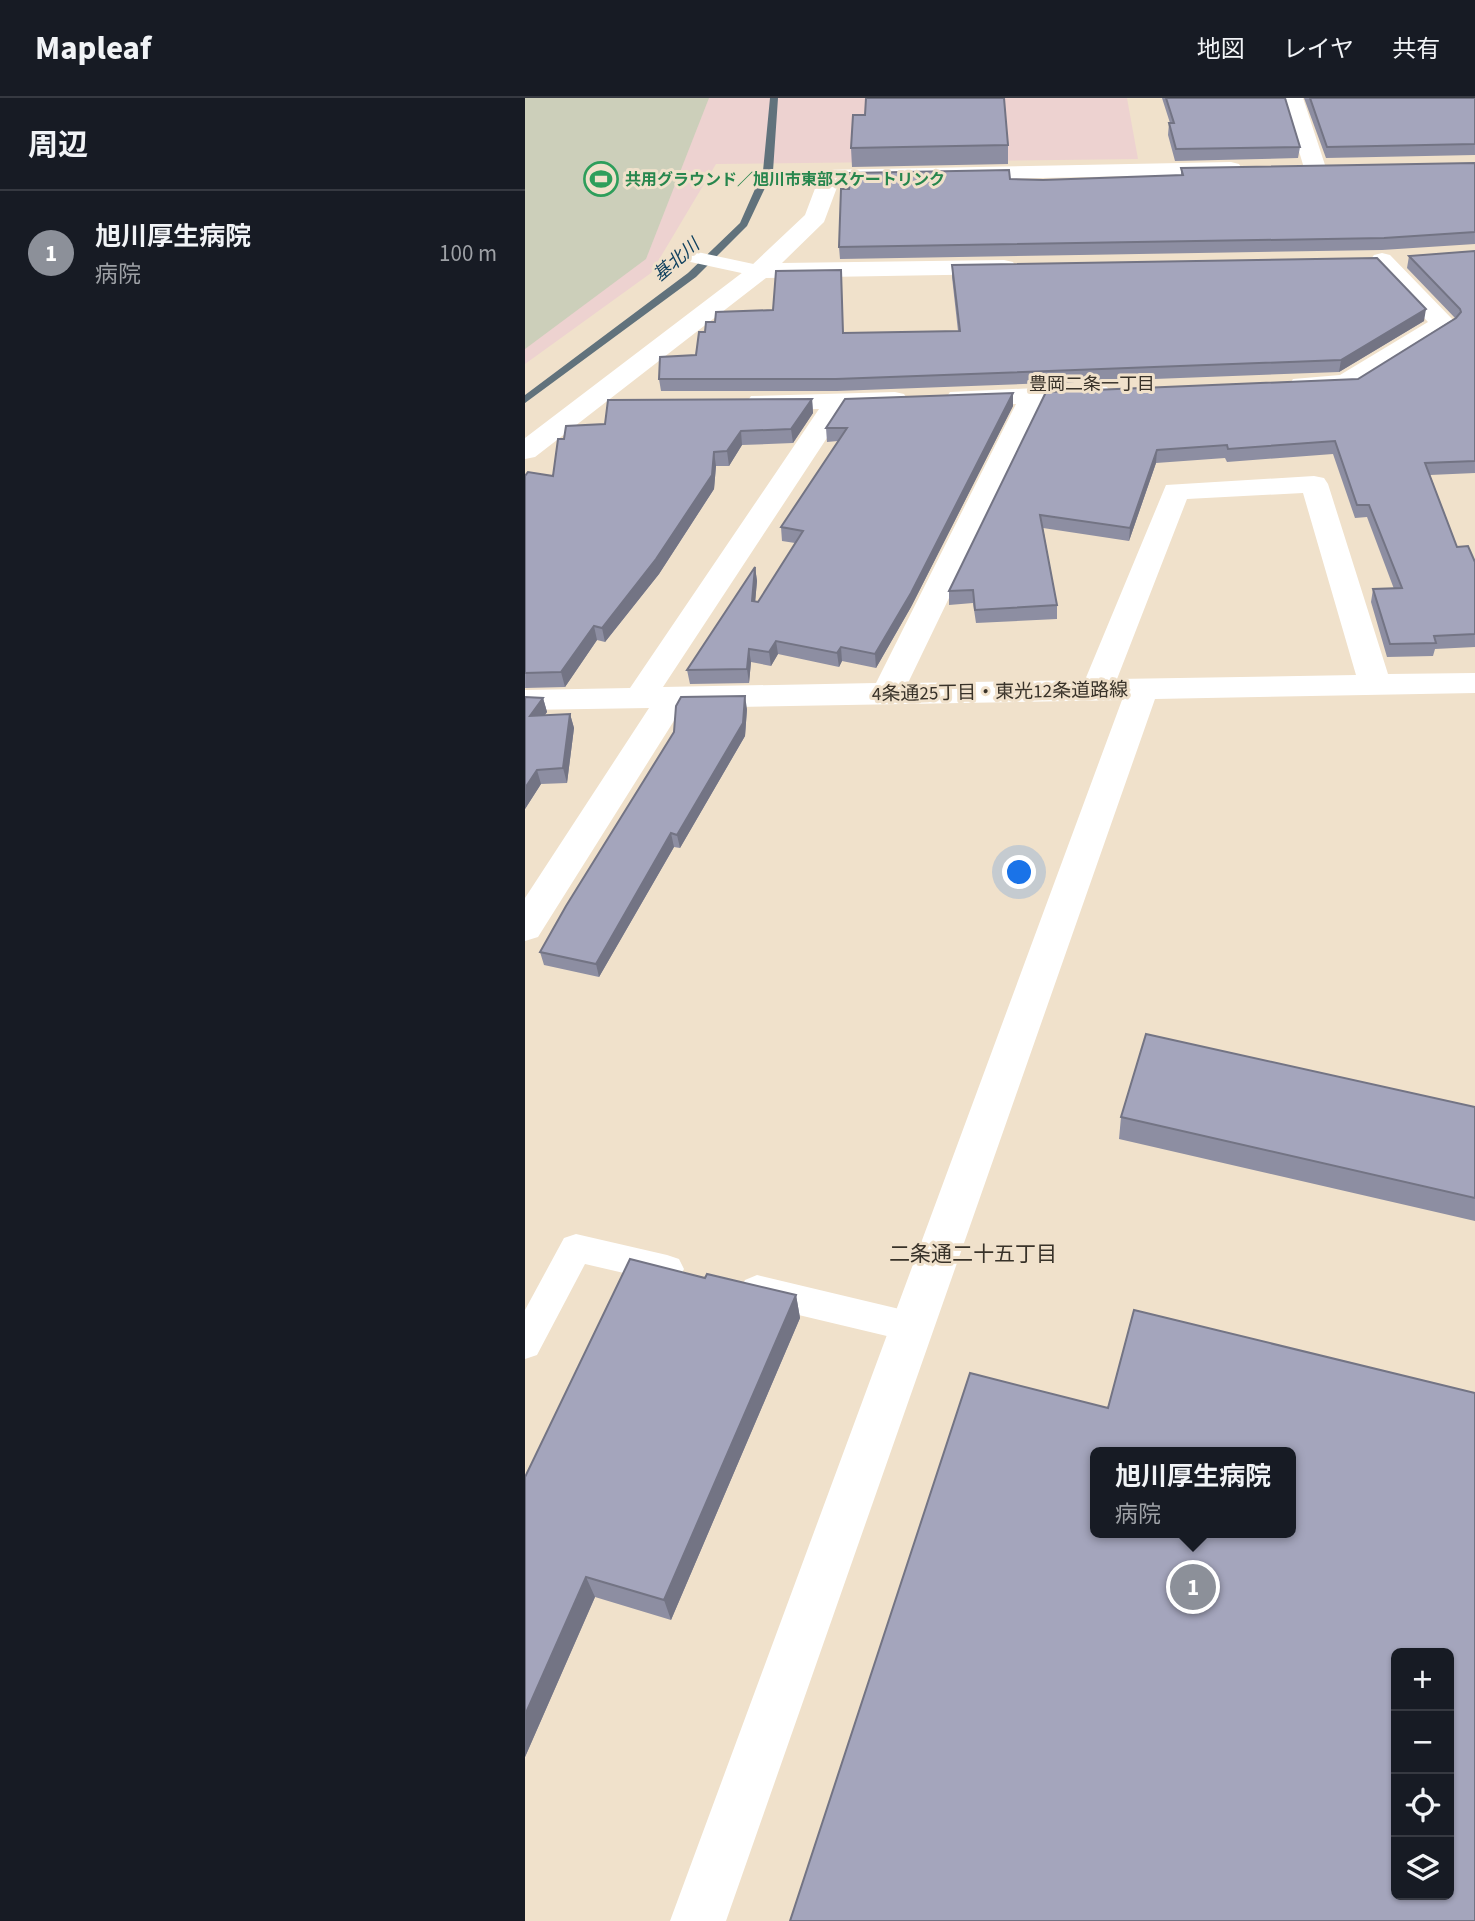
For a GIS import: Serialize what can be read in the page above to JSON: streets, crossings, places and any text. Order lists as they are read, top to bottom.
{
  "streets": {
    "street": ["4条通25丁目・東光12条道路線"]
  },
  "districts": ["豊岡二条一丁目", "二条通二十五丁目"],
  "water": ["基北川"],
  "places": {
    "sports": ["共用グラウンド／旭川市東部スケートリンク"]
  },
  "page": {
    "header": "Mapleaf",
    "nav": ["地図", "レイヤ", "共有"],
    "heading": "周辺",
    "list": [
      {
        "mark": "1",
        "name": "旭川厚生病院",
        "note": "病院",
        "value": "100 m"
      }
    ],
    "popup": ["旭川厚生病院", "病院"],
    "pins": "1",
    "map_buttons": ["+", "−"]
  }
}
